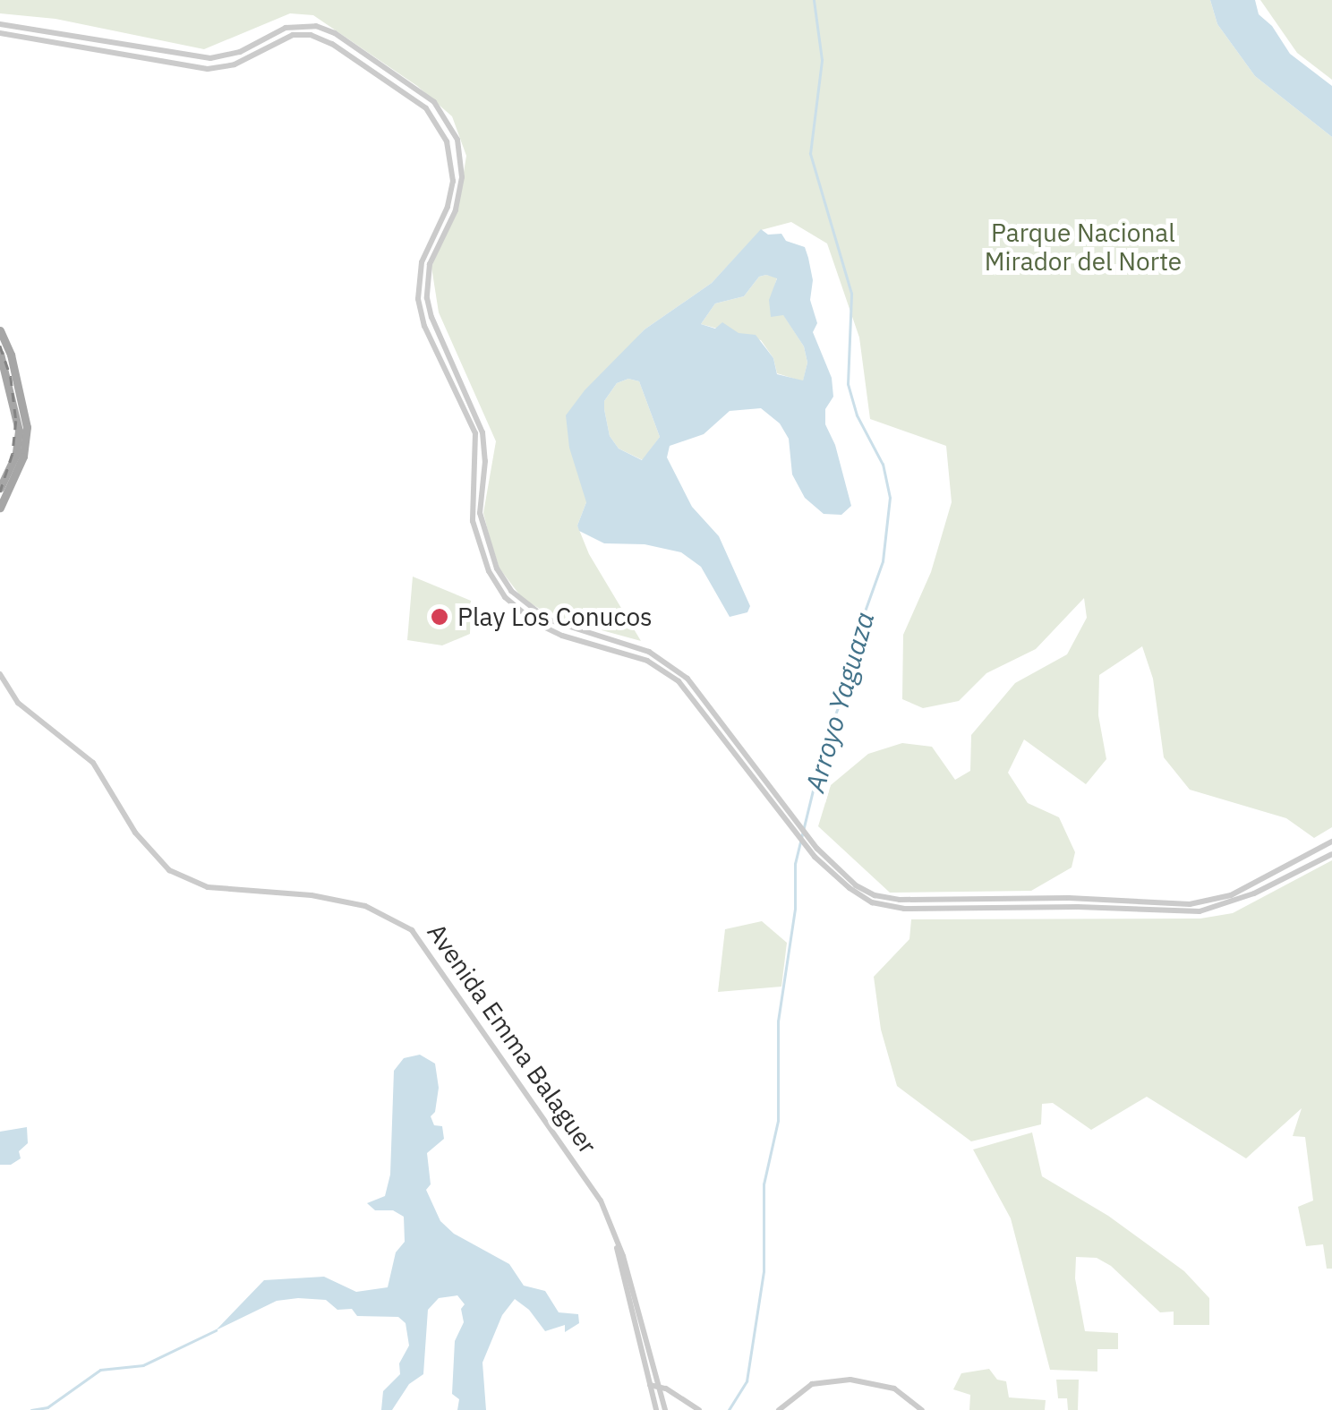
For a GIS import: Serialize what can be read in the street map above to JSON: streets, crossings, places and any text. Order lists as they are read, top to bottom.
{
  "streets": {
    "street": ["Avenida Emma Balaguer"]
  },
  "water": ["Arroyo Yaguaza"],
  "parks": ["Parque Nacional Mirador del Norte"],
  "places": ["Play Los Conucos"]
}
